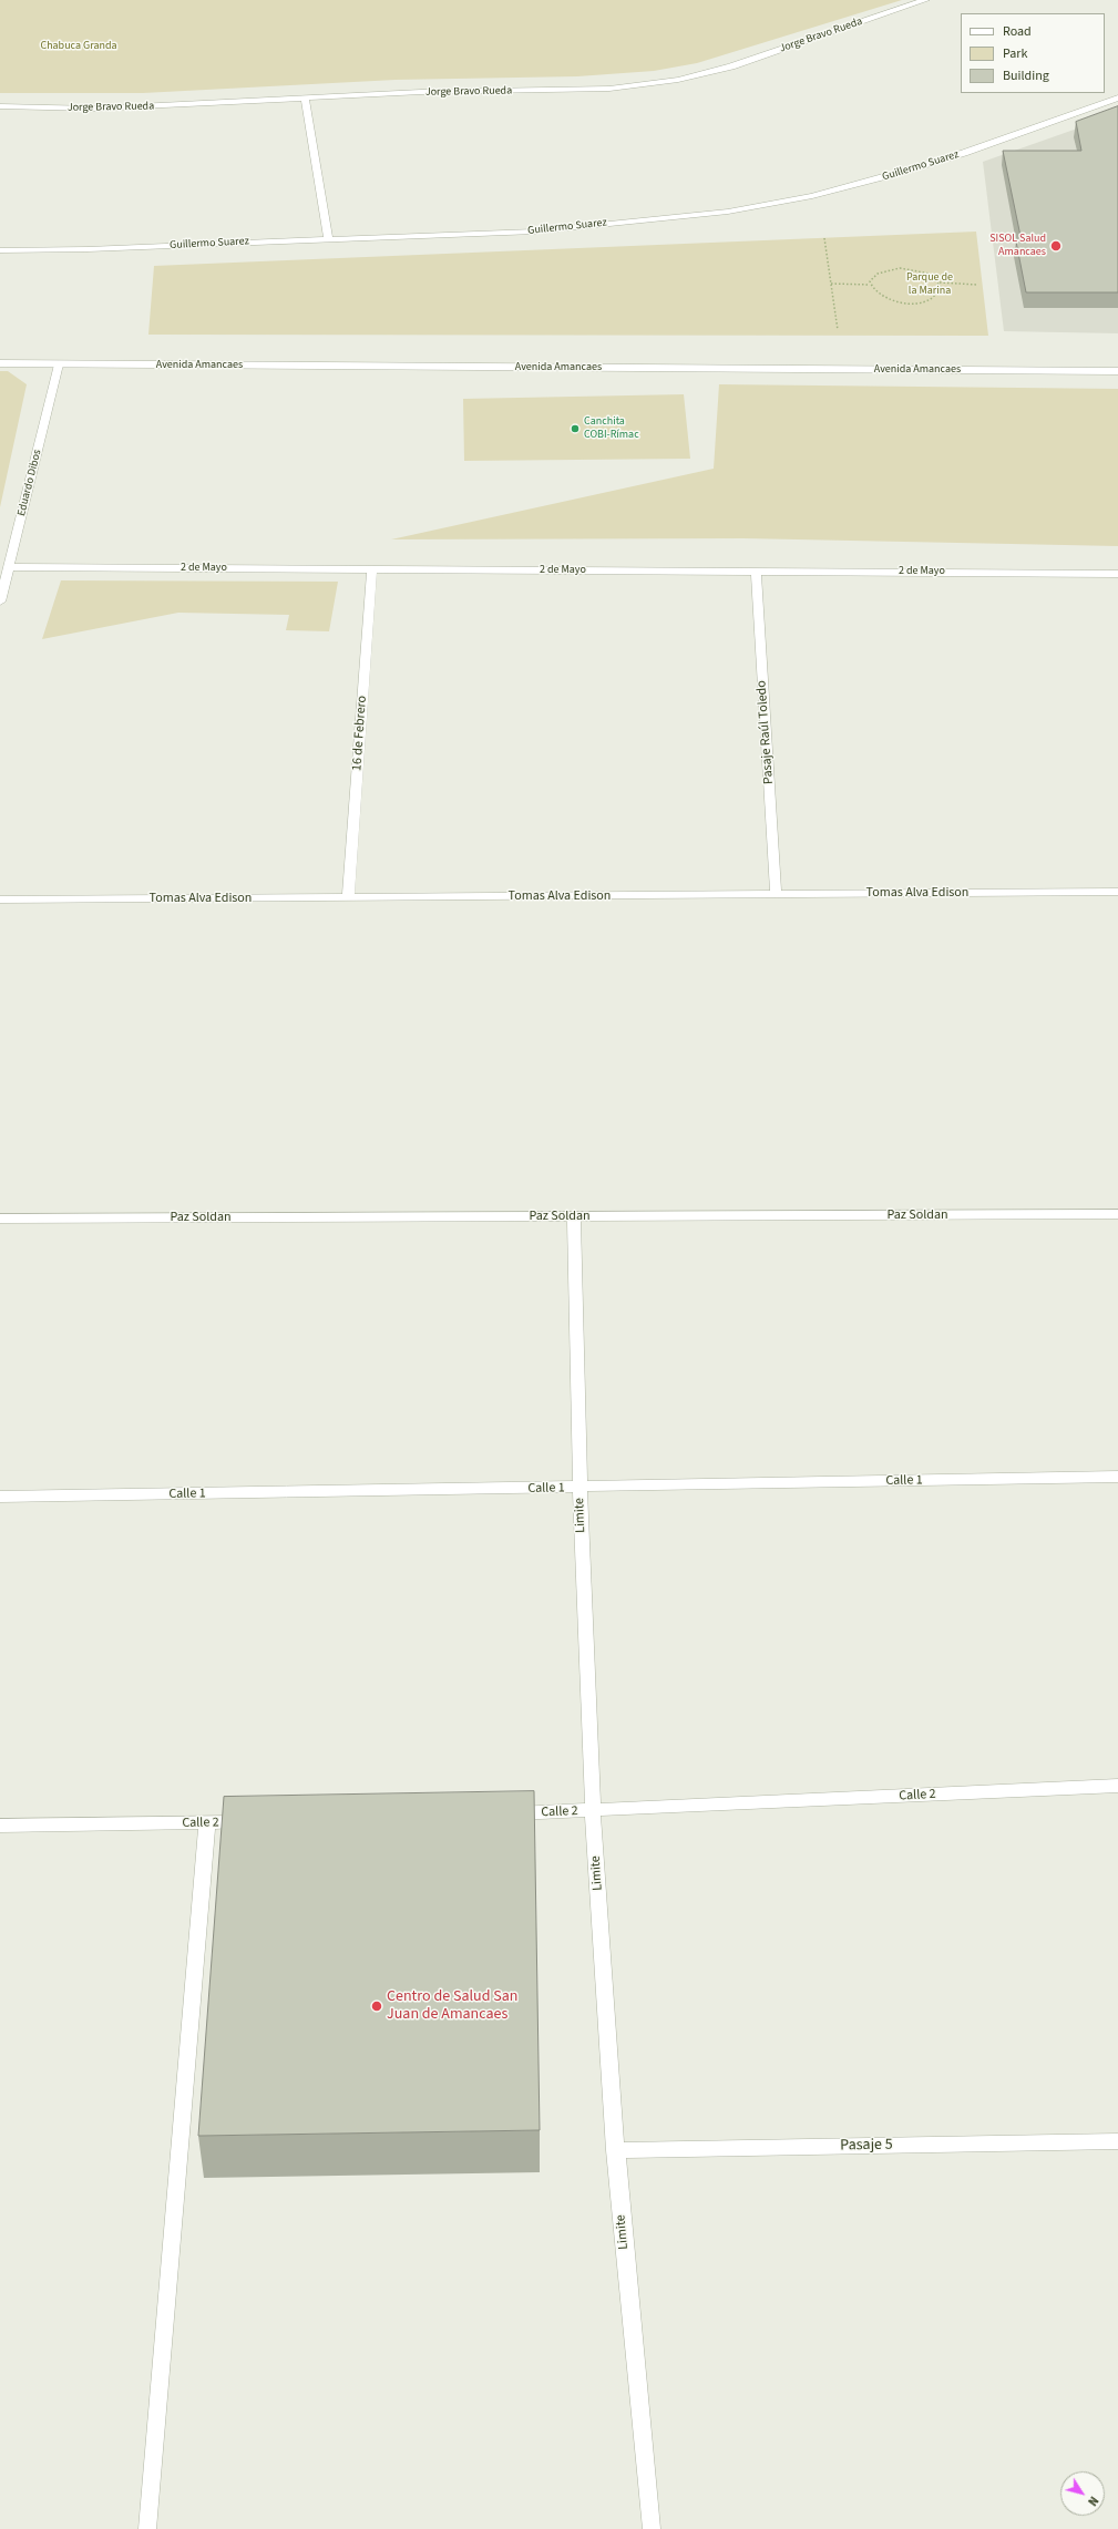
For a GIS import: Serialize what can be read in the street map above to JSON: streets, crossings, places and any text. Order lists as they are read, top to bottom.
{
  "streets": {
    "street": [
      "Jorge Bravo Rueda",
      "Guillermo Suarez",
      "Avenida Amancaes",
      "Eduardo Dibos",
      "2 de Mayo",
      "Pasaje Raúl Toledo",
      "16 de Febrero",
      "Tomas Alva Edison",
      "Paz Soldan",
      "Calle 1",
      "Limite",
      "Calle 2",
      "Pasaje 5"
    ]
  },
  "crossings": [
    ["Avenida Amancaes", "Eduardo Dibos"],
    ["Eduardo Dibos", "2 de Mayo"],
    ["2 de Mayo", "Pasaje Raúl Toledo"],
    ["2 de Mayo", "16 de Febrero"],
    ["Pasaje Raúl Toledo", "Tomas Alva Edison"],
    ["16 de Febrero", "Tomas Alva Edison"],
    ["Paz Soldan", "Limite"],
    ["Calle 1", "Limite"],
    ["Limite", "Calle 2"],
    ["Limite", "Pasaje 5"]
  ],
  "parks": ["Chabuca Granda", "Parque de la Marina"],
  "places": ["SISOL Salud Amancaes", "Canchita COBI-Rímac", "Centro de Salud San Juan de Amancaes"],
  "legend": ["Road", "Park", "Building"],
  "north": "bottom right"
}
